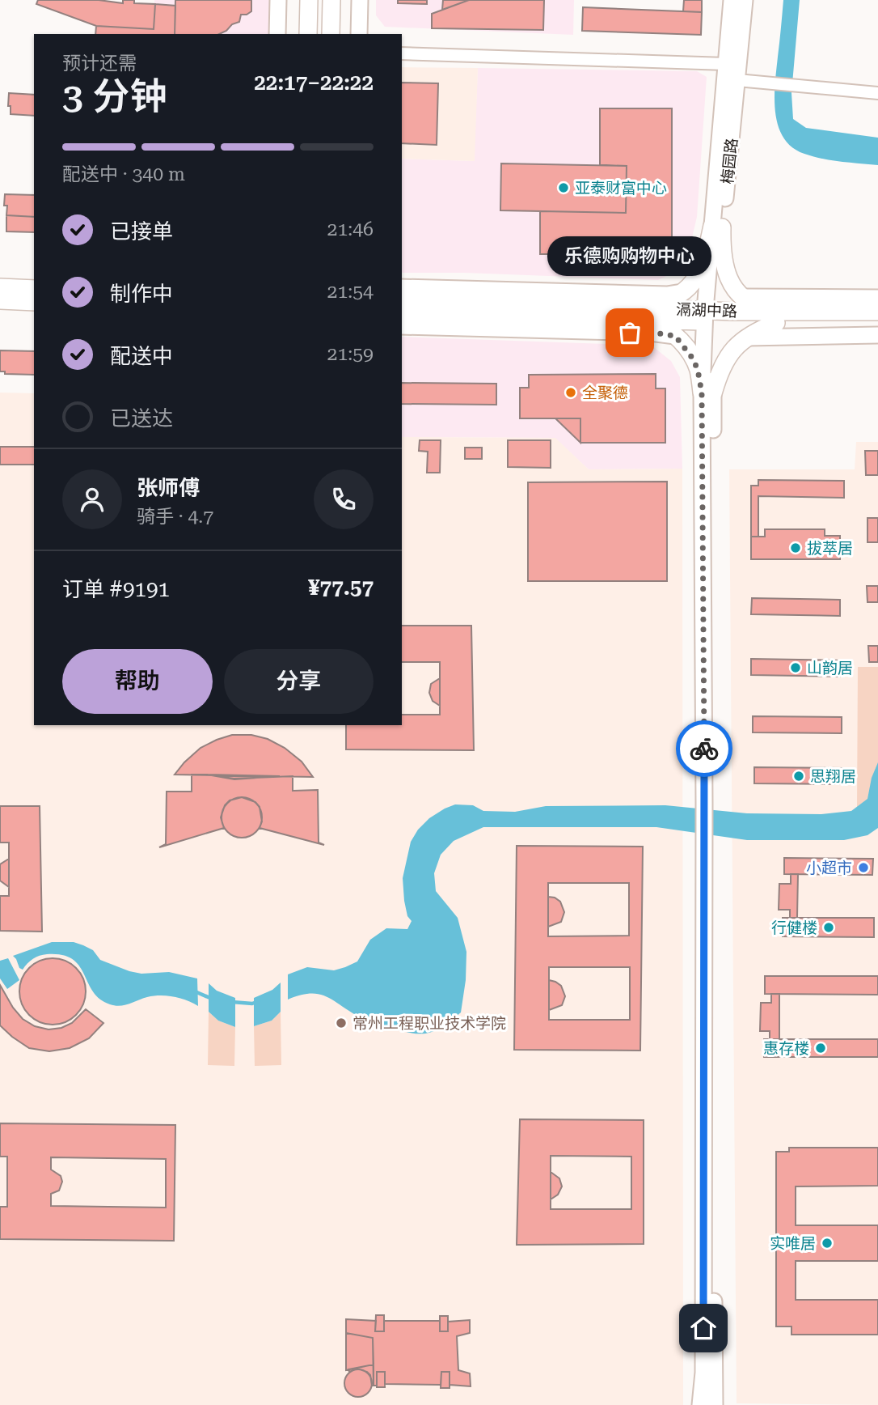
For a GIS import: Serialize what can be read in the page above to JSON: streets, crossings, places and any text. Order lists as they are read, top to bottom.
{
  "streets": {
    "main road": ["滆湖中路"],
    "street": ["梅园路"]
  },
  "crossings": [
    ["梅园路", "滆湖中路"]
  ],
  "places": [
    "亚泰财富中心",
    "乐德购购物中心",
    "全聚德",
    "拔萃居",
    "山韵居",
    "思翔居",
    "小超市",
    "行健楼",
    "常州工程职业技术学院",
    "惠存楼",
    "实唯居"
  ],
  "page": {
    "heading": ["3 分钟", "预计还需", "22:17–22:22"],
    "panel": [
      "张师傅",
      "骑手 · 4.7",
      "订单 #9191",
      "¥77.57"
    ],
    "bar": "配送中 · 340 m",
    "list": [
      ["已接单", "21:46"],
      ["制作中", "21:54"],
      ["配送中", "21:59"],
      "已送达"
    ],
    "bubble": "乐德购购物中心",
    "buttons": ["帮助", "分享"]
  }
}
